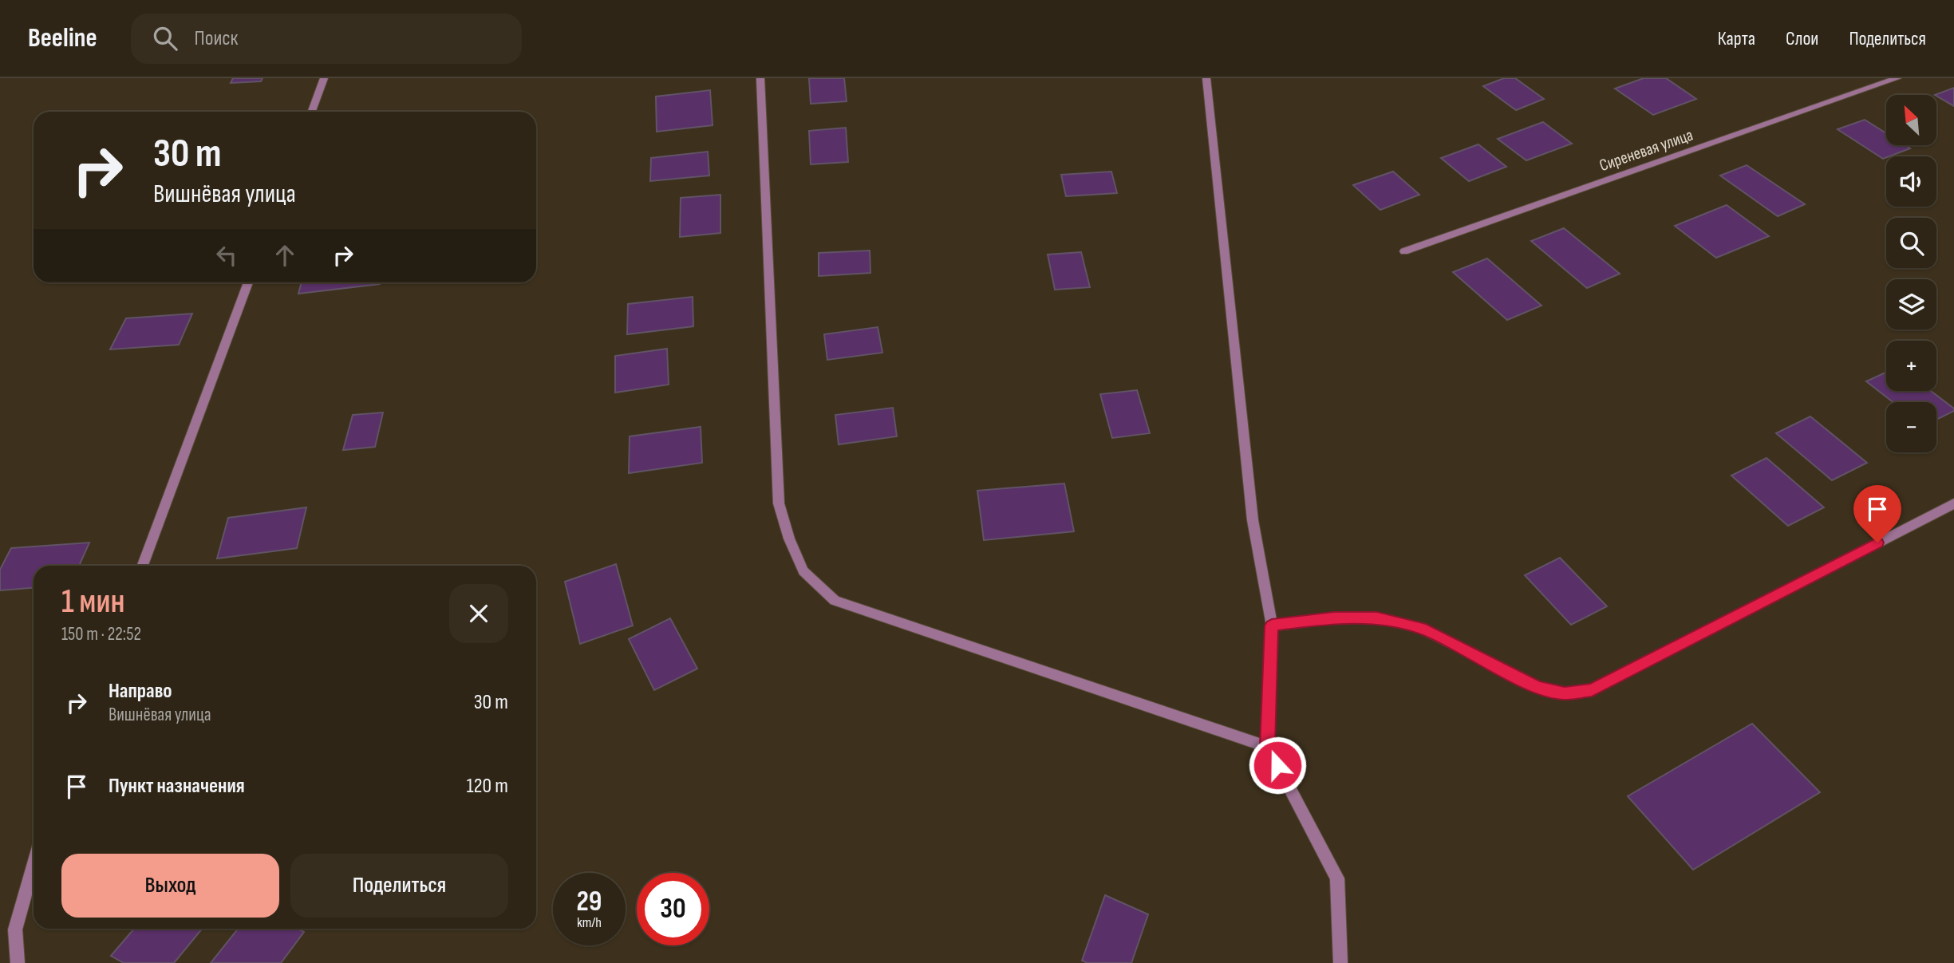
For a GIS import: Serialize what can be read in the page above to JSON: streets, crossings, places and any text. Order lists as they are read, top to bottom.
{
  "streets": {
    "street": ["Сиреневая улица"]
  },
  "north": "top left",
  "page": {
    "header": "Beeline",
    "search": "Поиск",
    "nav": ["Карта", "Слои", "Поделиться"],
    "map_buttons": ["+", "−"],
    "turn": ["30 m", "Вишнёвая улица"],
    "heading": ["1 мин", "150 m · 22:52"],
    "list": [
      {
        "name": "Направо",
        "note": "Вишнёвая улица",
        "value": "30 m"
      },
      {
        "name": "Пункт назначения",
        "value": "120 m"
      }
    ],
    "buttons": ["Выход", "Поделиться"],
    "speed": "29 km/h",
    "limit": "30"
  }
}
